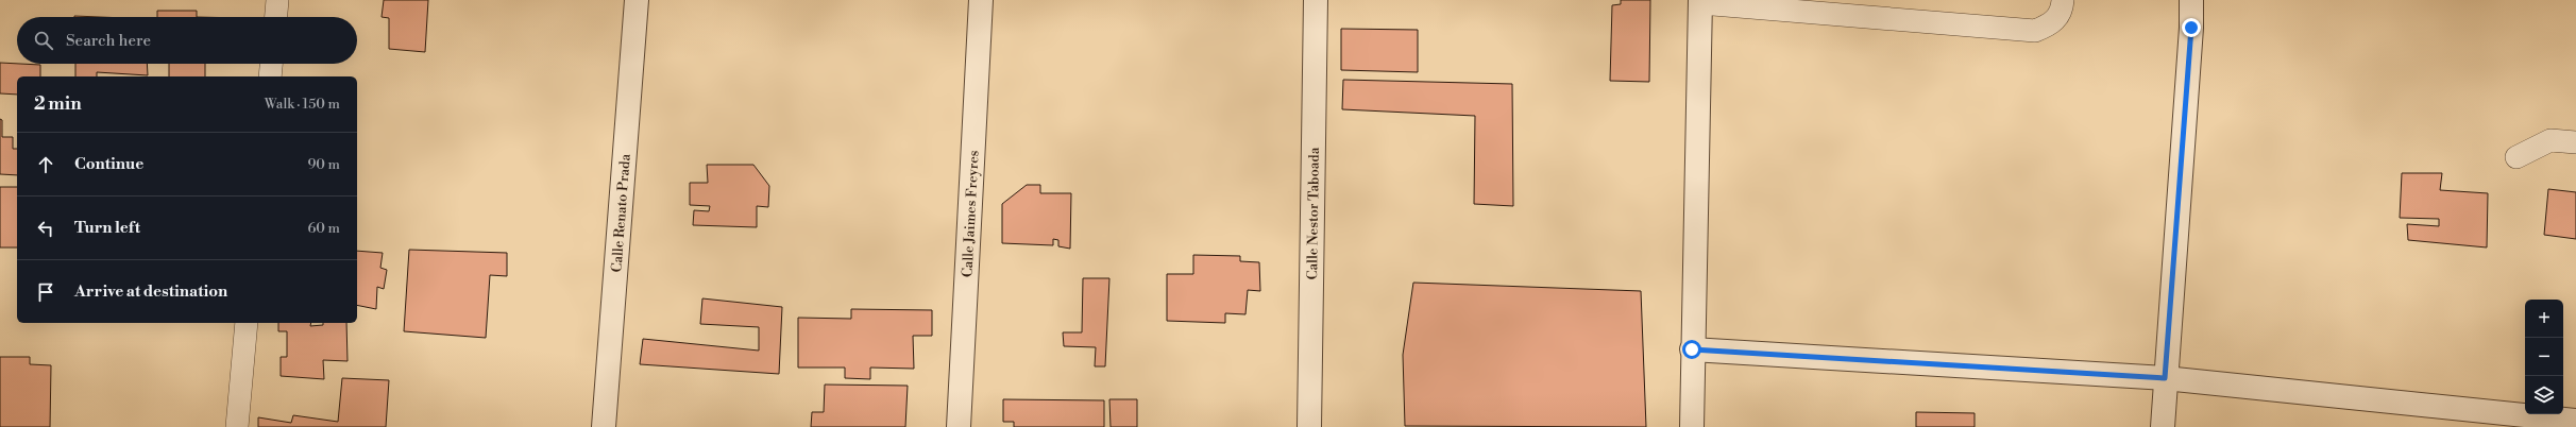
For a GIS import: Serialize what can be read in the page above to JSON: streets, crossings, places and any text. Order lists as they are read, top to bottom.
{
  "streets": {
    "street": ["Calle Renato Prada", "Calle Jaimes Freyres", "Calle Nestor Taboada"]
  },
  "page": {
    "search": "Search here",
    "heading": ["2 min", "Walk · 150 m"],
    "list": [
      ["Continue", "90 m"],
      ["Turn left", "60 m"],
      "Arrive at destination"
    ],
    "map_buttons": ["+", "−"]
  }
}
